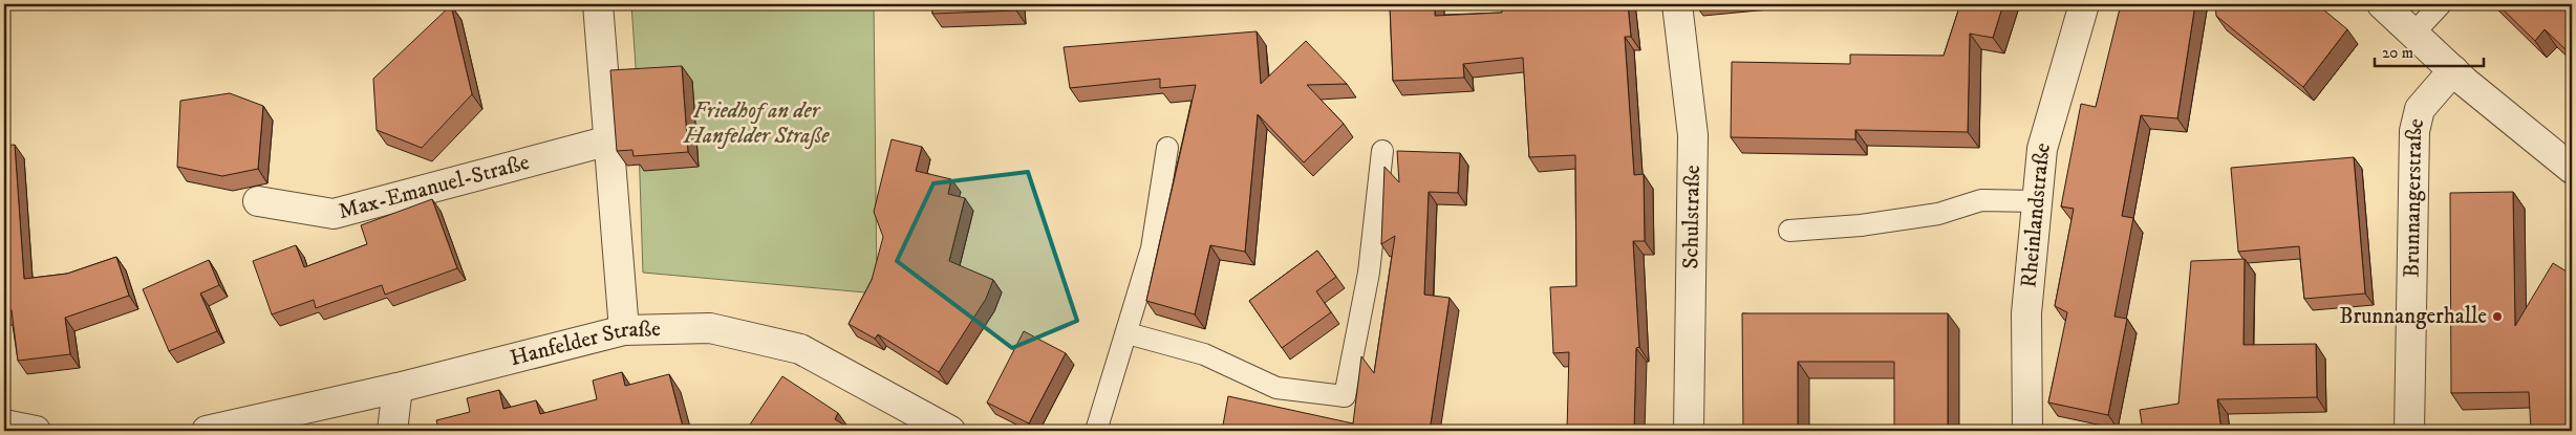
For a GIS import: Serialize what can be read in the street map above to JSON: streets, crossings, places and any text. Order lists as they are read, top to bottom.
{
  "streets": {
    "street": [
      "Max-Emanuel-Straße",
      "Brunnangerstraße",
      "Rheinlandstraße",
      "Schulstraße",
      "Hanfelder Straße"
    ]
  },
  "parks": ["Friedhof an der Hanfelder Straße"],
  "places": ["Brunnangerhalle"],
  "scale_bar": "20 m"
}
